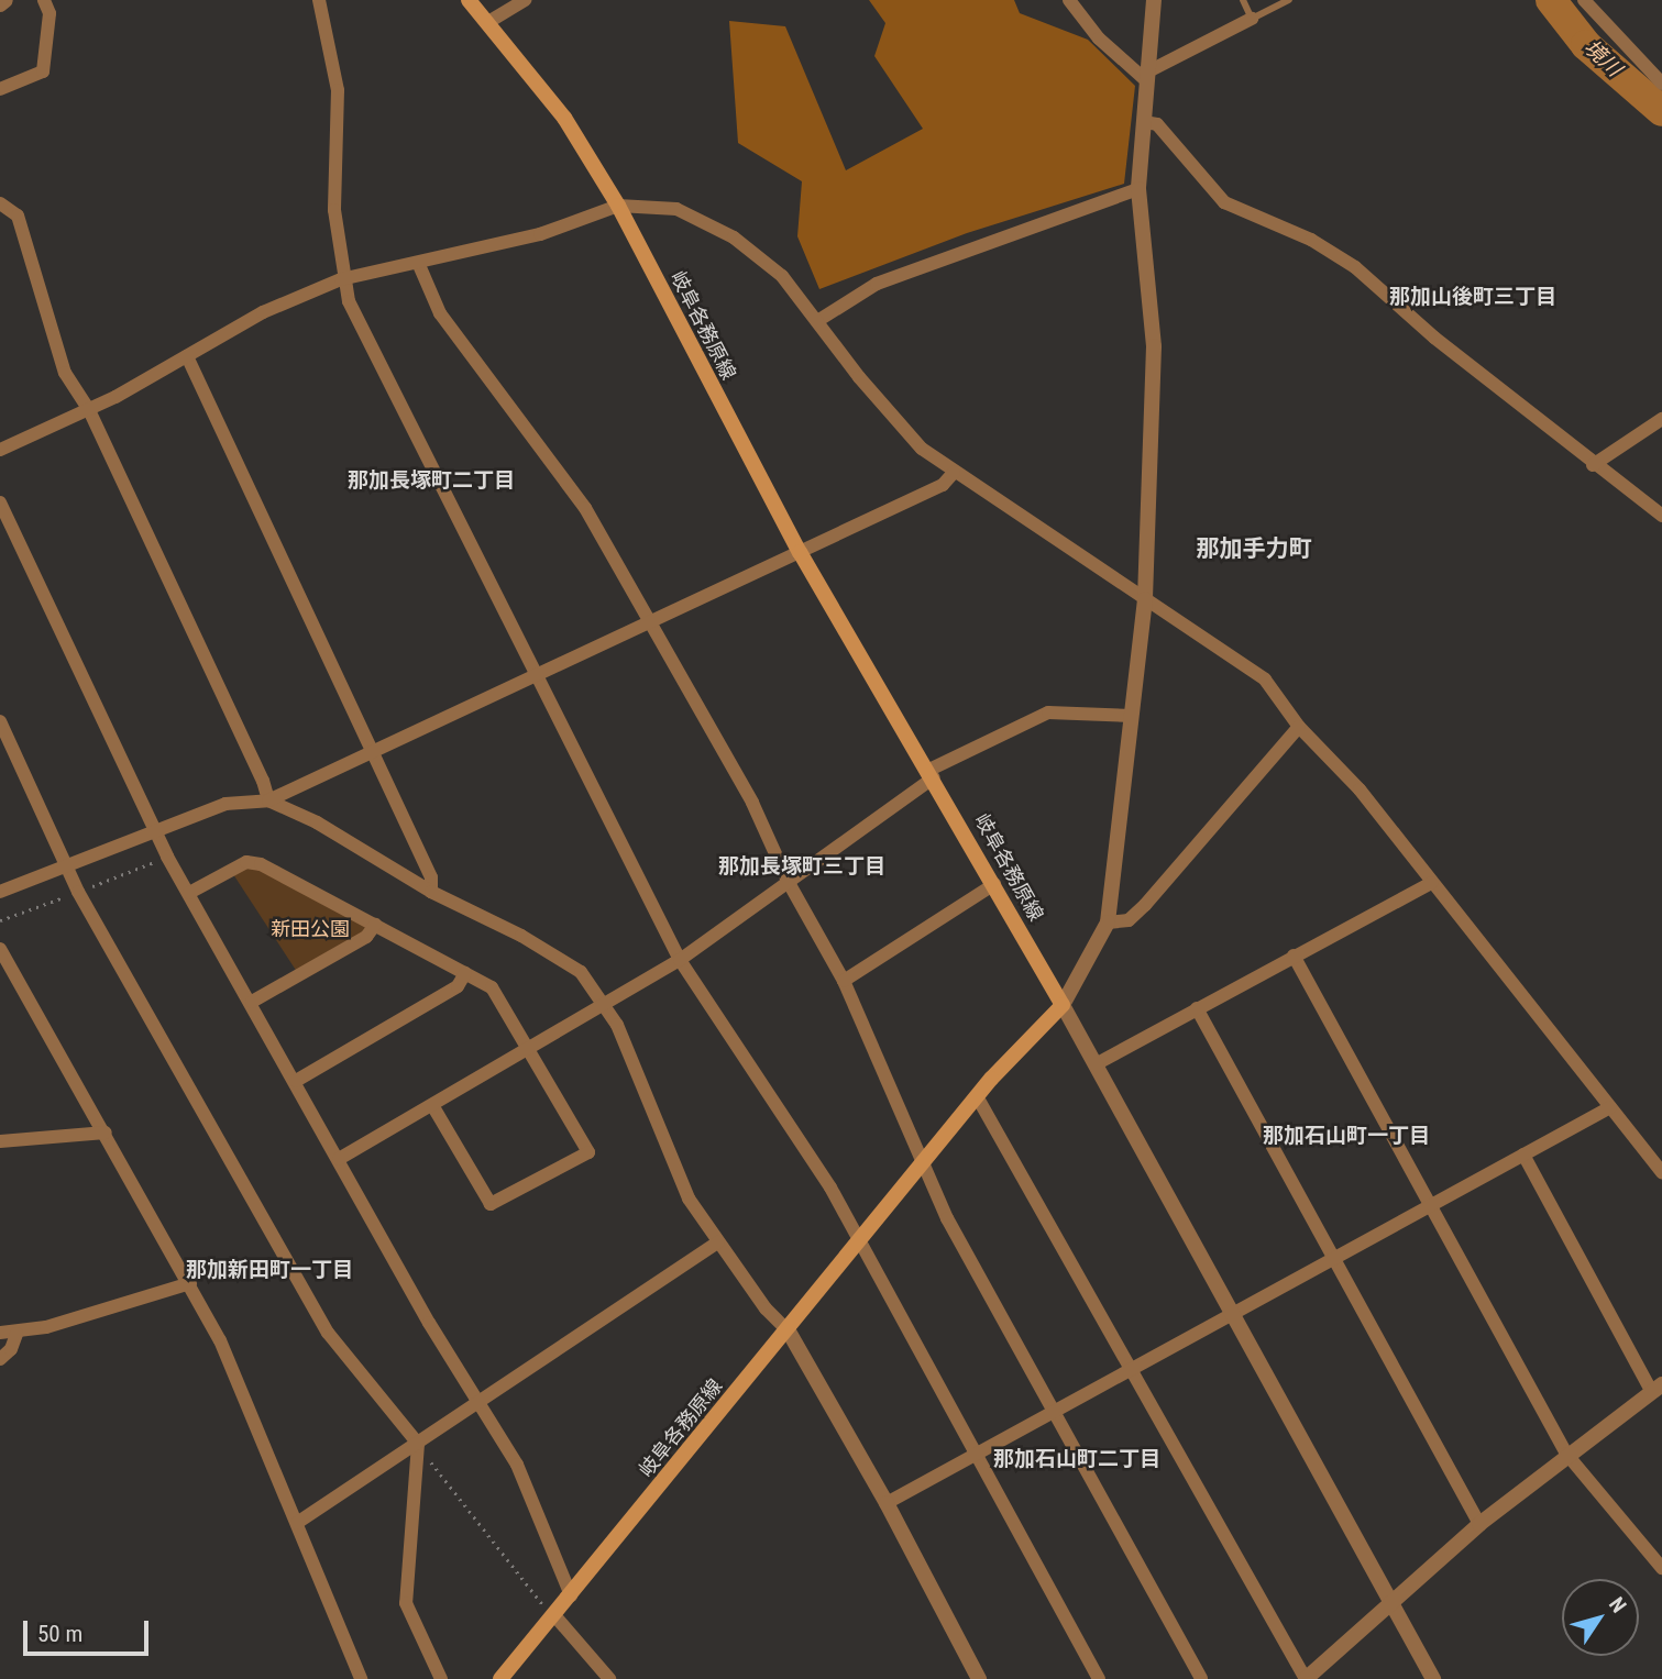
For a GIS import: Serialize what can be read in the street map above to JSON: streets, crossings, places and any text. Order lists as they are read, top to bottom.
{
  "streets": {
    "main road": ["岐阜各務原線"]
  },
  "districts": [
    "那加山後町三丁目",
    "那加長塚町二丁目",
    "那加手力町",
    "那加長塚町三丁目",
    "那加石山町一丁目",
    "那加新田町一丁目",
    "那加石山町二丁目"
  ],
  "water": ["境川"],
  "parks": ["新田公園"],
  "scale_bar": "50 m",
  "north": "top right"
}
